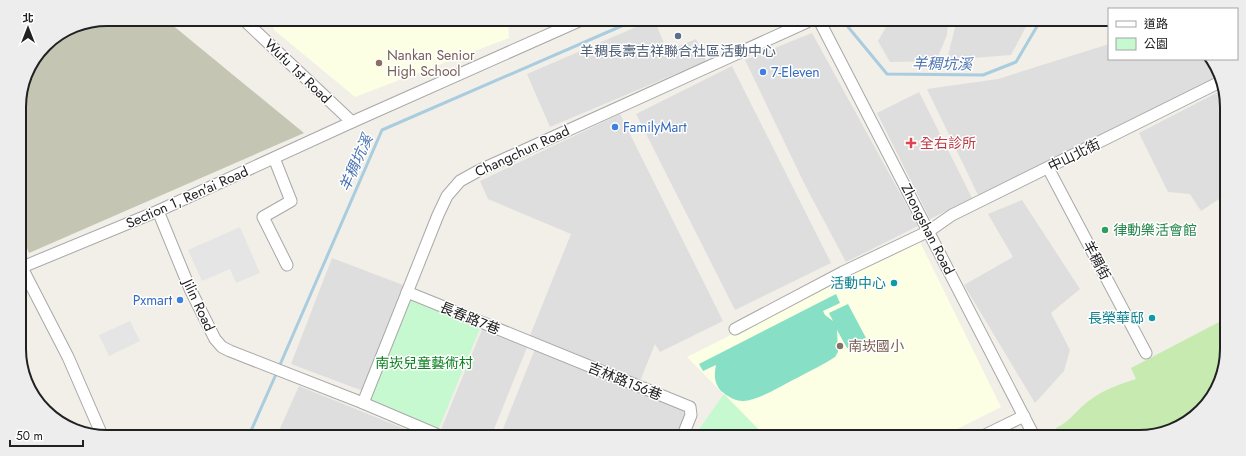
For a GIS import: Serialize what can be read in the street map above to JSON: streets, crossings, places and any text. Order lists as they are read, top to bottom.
{
  "streets": {
    "street": [
      "Wufu 1st Road",
      "Changchun Road",
      "中山北街",
      "Section 1, Ren'ai Road",
      "Zhongshan Road",
      "羊稠街",
      "Jilin Road",
      "長春路7巷",
      "吉林路156巷"
    ]
  },
  "crossings": [
    ["Wufu 1st Road", "Section 1, Ren'ai Road"],
    ["Changchun Road", "Jilin Road"],
    ["Changchun Road", "長春路7巷"],
    ["中山北街", "Zhongshan Road"],
    ["中山北街", "羊稠街"],
    ["Section 1, Ren'ai Road", "Jilin Road"],
    ["長春路7巷", "吉林路156巷"]
  ],
  "water": ["羊稠坑溪"],
  "parks": ["南崁兒童藝術村"],
  "places": {
    "other": [
      "羊稠長壽吉祥聯合社區活動中心",
      "Nankan Senior High School",
      "7-Eleven",
      "FamilyMart",
      "律動樂活會館",
      "活動中心",
      "Pxmart",
      "長榮華邸",
      "南崁國小"
    ],
    "health": ["全右診所"]
  },
  "legend": ["道路", "公園"],
  "scale_bar": "50 m",
  "north": "top"
}
